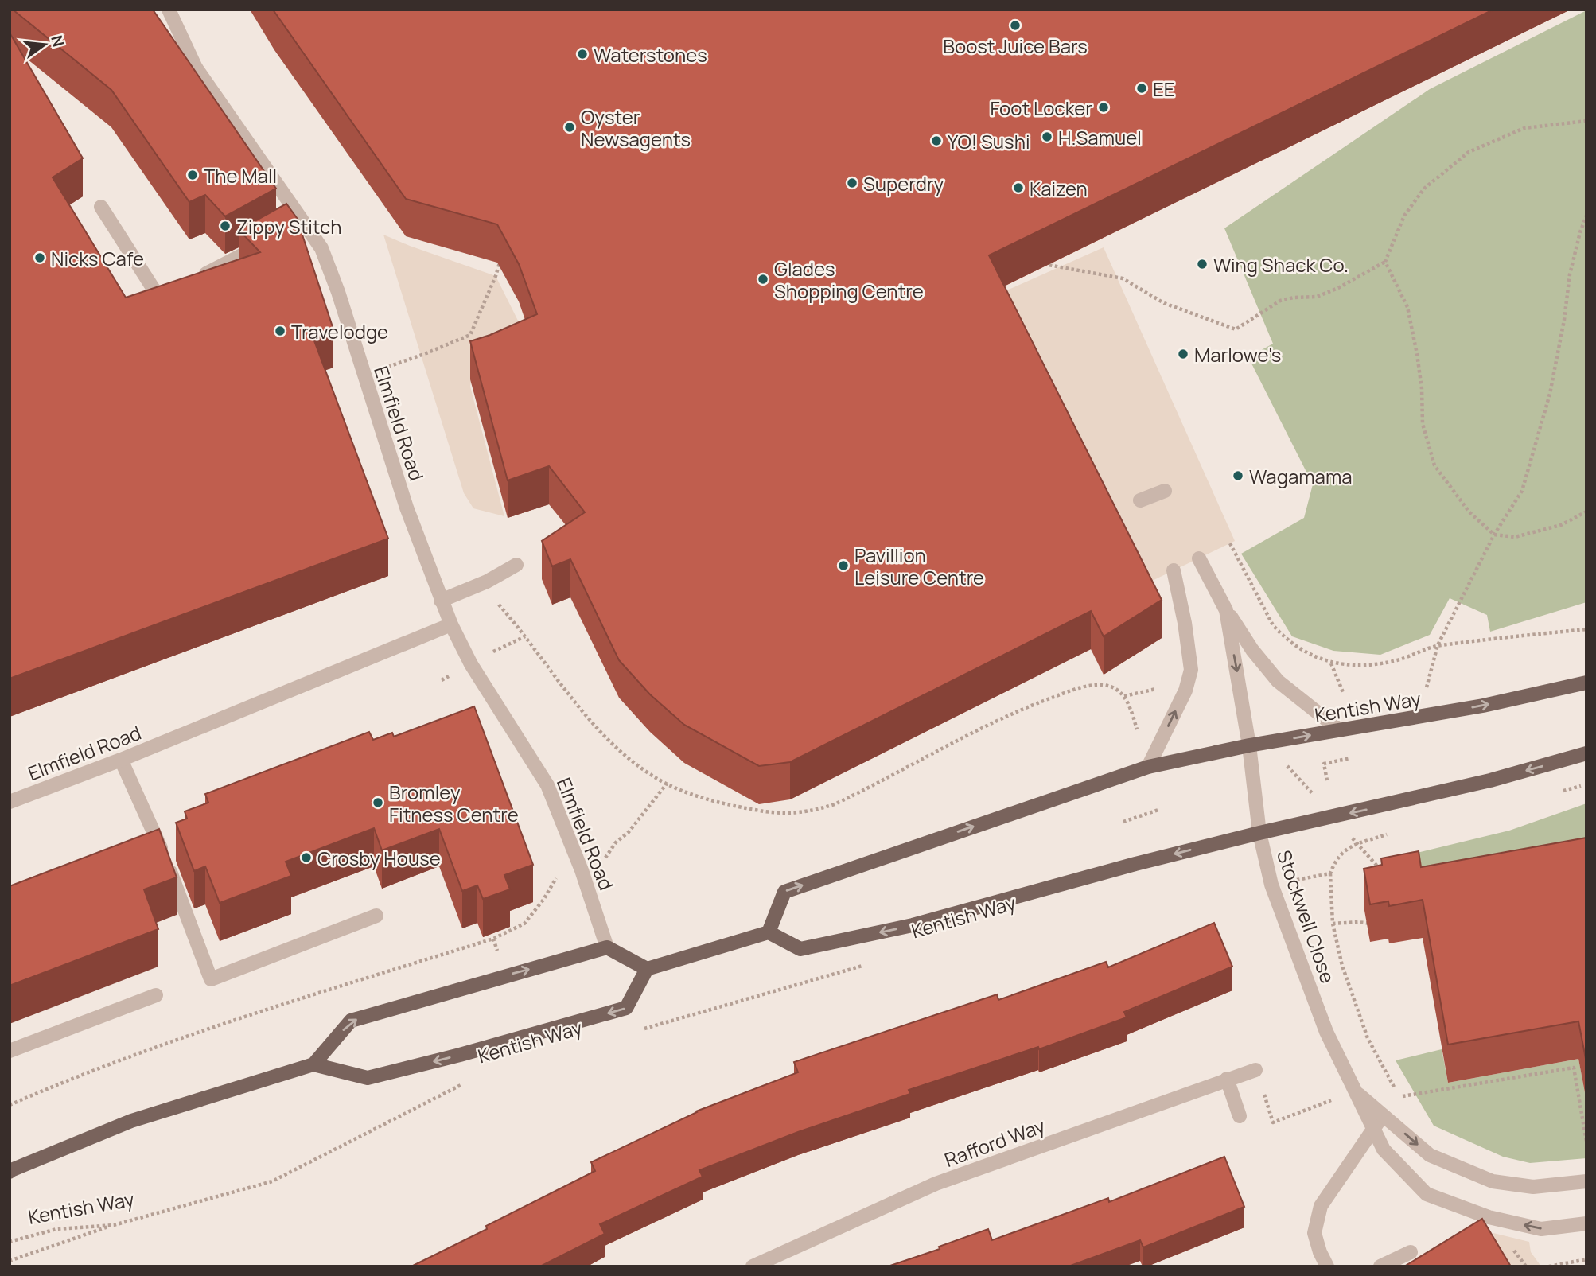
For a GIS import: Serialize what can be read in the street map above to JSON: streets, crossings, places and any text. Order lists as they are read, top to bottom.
{
  "streets": {
    "main road": ["Kentish Way"],
    "street": ["Elmfield Road", "Stockwell Close", "Rafford Way"]
  },
  "crossings": [
    ["Kentish Way", "Stockwell Close"]
  ],
  "places": [
    "Boost Juice Bars",
    "Waterstones",
    "EE",
    "Foot Locker",
    "Oyster Newsagents",
    "H.Samuel",
    "YO! Sushi",
    "The Mall",
    "Superdry",
    "Kaizen",
    "Zippy Stitch",
    "Nicks Cafe",
    "Wing Shack Co.",
    "Glades Shopping Centre",
    "Travelodge",
    "Marlowe's",
    "Wagamama",
    "Pavillion Leisure Centre",
    "Bromley Fitness Centre",
    "Crosby House"
  ],
  "north": "right"
}
